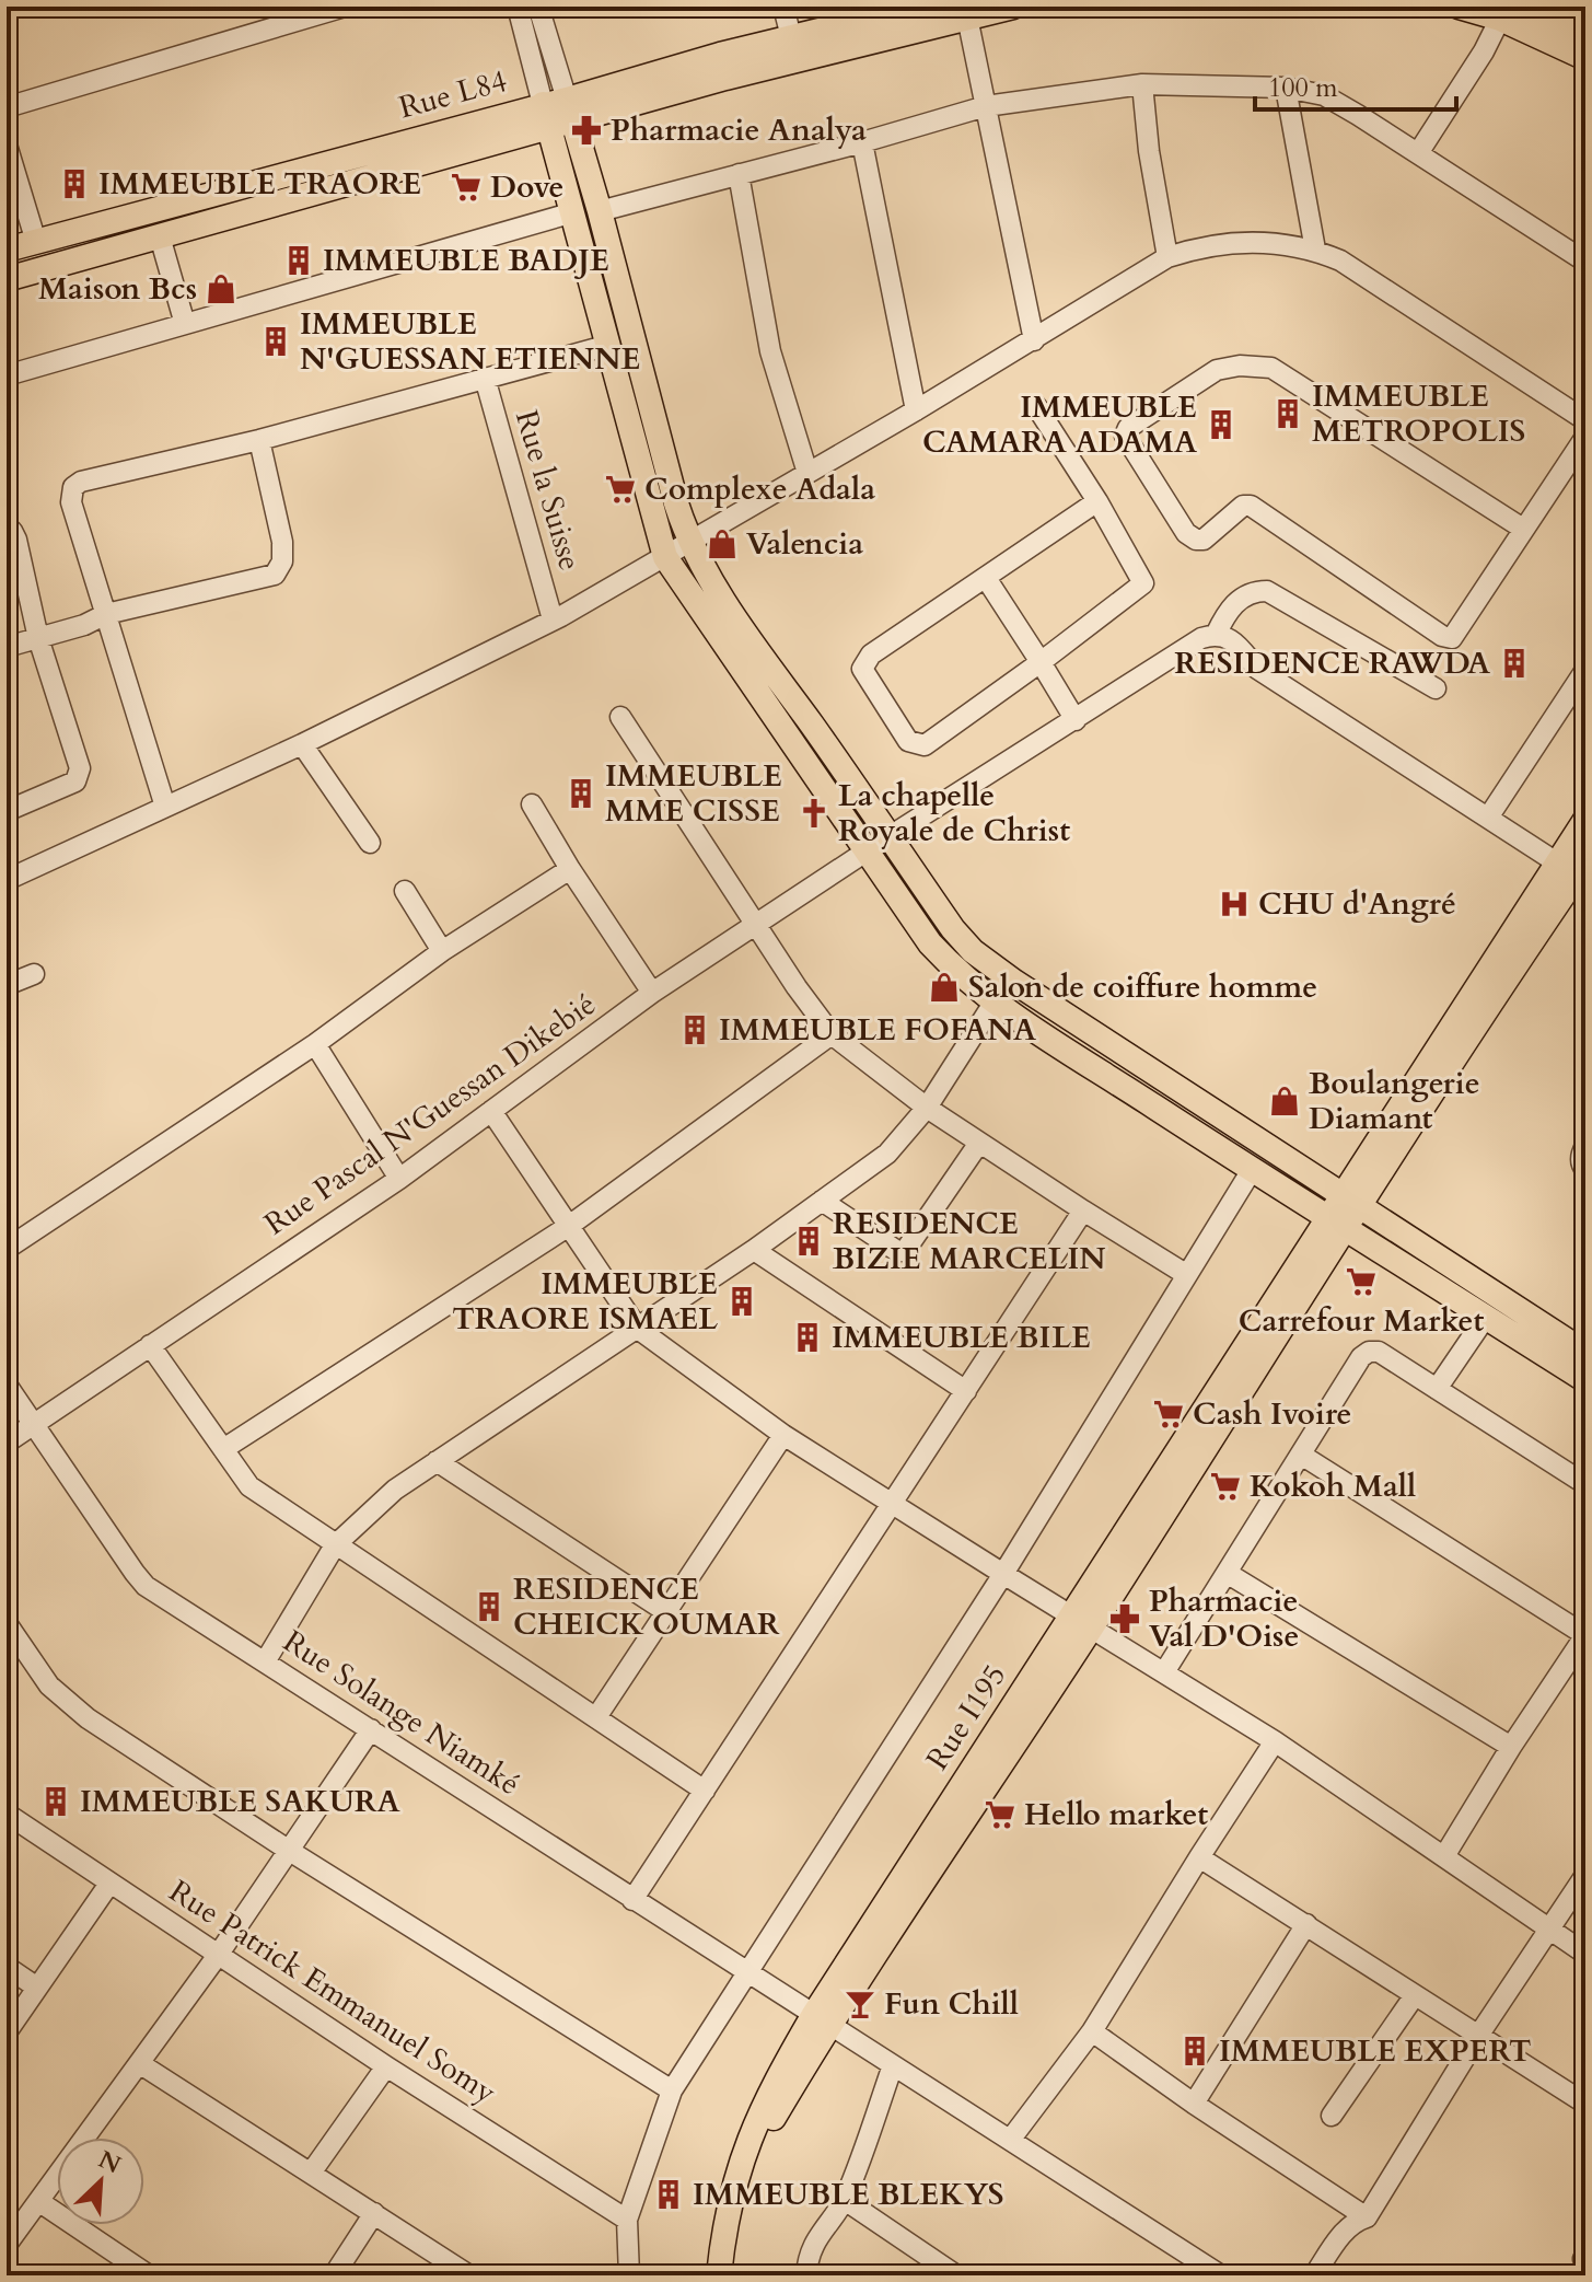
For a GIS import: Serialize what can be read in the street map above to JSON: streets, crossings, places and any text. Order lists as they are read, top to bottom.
{
  "streets": {
    "main road": ["Rue L84", "Rue I195"],
    "street": [
      "Rue la Suisse",
      "Rue Pascal N'Guessan Dikebié",
      "Rue Solange Niamké",
      "Rue Patrick Emmanuel Somy"
    ]
  },
  "crossings": [
    ["Rue Pascal N'Guessan Dikebié", "Rue Solange Niamké"],
    ["Rue Solange Niamké", "Rue I195"]
  ],
  "places": {
    "pharmacy": ["Pharmacie Analya", "Pharmacie Val D'Oise"],
    "building": [
      "IMMEUBLE TRAORE",
      "IMMEUBLE BADJE",
      "IMMEUBLE N'GUESSAN ETIENNE",
      "IMMEUBLE METROPOLIS",
      "IMMEUBLE CAMARA ADAMA",
      "RESIDENCE RAWDA",
      "IMMEUBLE MME CISSE",
      "IMMEUBLE FOFANA",
      "RESIDENCE BIZIE MARCELIN",
      "IMMEUBLE TRAORE ISMAEL",
      "IMMEUBLE BILE",
      "RESIDENCE CHEICK OUMAR",
      "IMMEUBLE SAKURA",
      "IMMEUBLE EXPERT",
      "IMMEUBLE BLEKYS"
    ],
    "supermarket": [
      "Dove",
      "Complexe Adala",
      "Carrefour Market",
      "Cash Ivoire",
      "Kokoh Mall",
      "Hello market"
    ],
    "shop": [
      "Maison Bcs",
      "Valencia",
      "Salon de coiffure homme",
      "Boulangerie Diamant"
    ],
    "church": ["La chapelle Royale de Christ"],
    "hospital": ["CHU d'Angré"],
    "bar": ["Fun Chill"]
  },
  "scale_bar": "100 m",
  "north": "top right"
}
